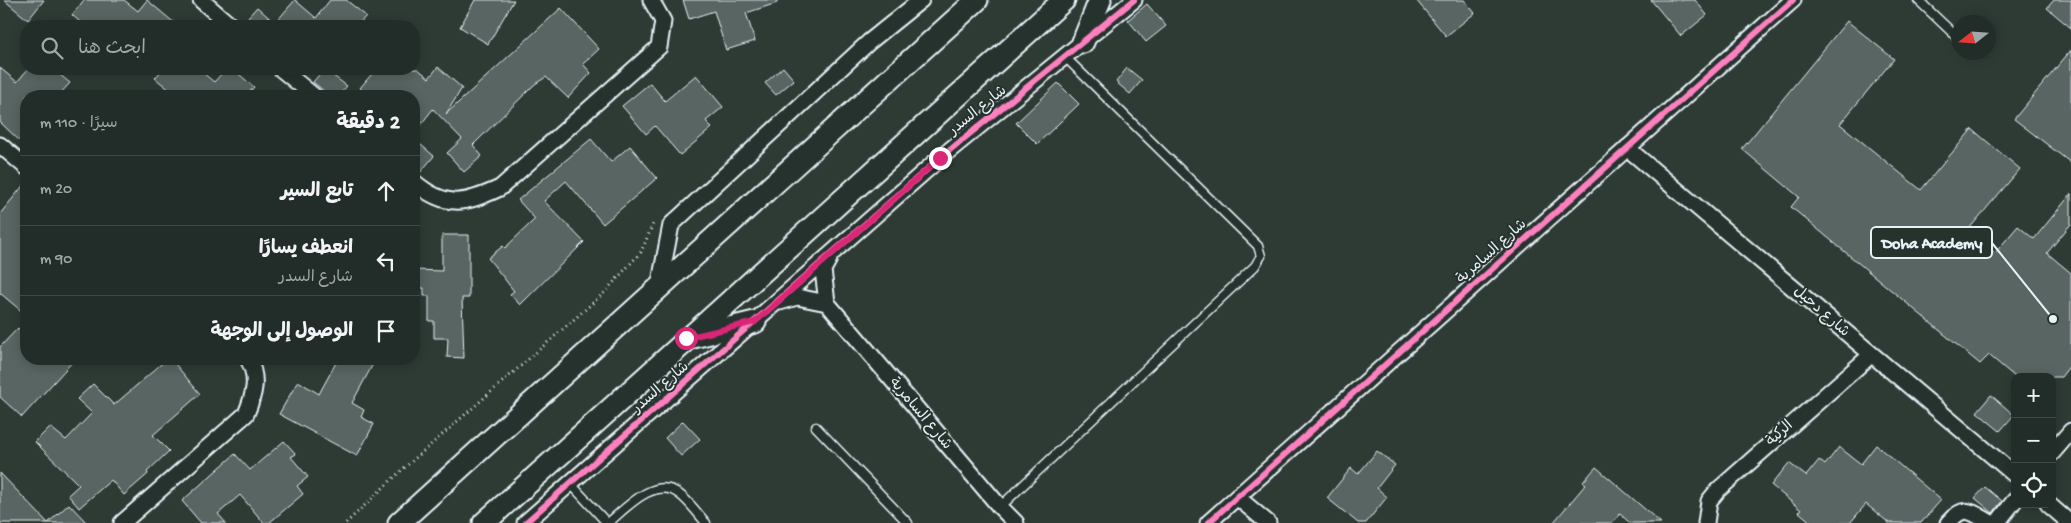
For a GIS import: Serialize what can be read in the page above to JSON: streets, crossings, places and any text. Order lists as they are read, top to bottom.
{
  "streets": {
    "main road": ["شارع السدر"],
    "street": ["شارع السامرية", "شارع دحيل", "الركية"]
  },
  "crossings": [
    ["شارع السامرية", "شارع دحيل"],
    ["شارع دحيل", "الركية"]
  ],
  "places": ["Doha Academy"],
  "north": "left",
  "page": {
    "search": "ابحث هنا",
    "heading": ["2 دقيقة", "سيرًا · 110 m"],
    "list": [
      ["تابع السير", "20 m"],
      ["انعطف يسارًا", "شارع السدر", "90 m"],
      "الوصول إلى الوجهة"
    ],
    "map_buttons": ["+", "−"]
  }
}
